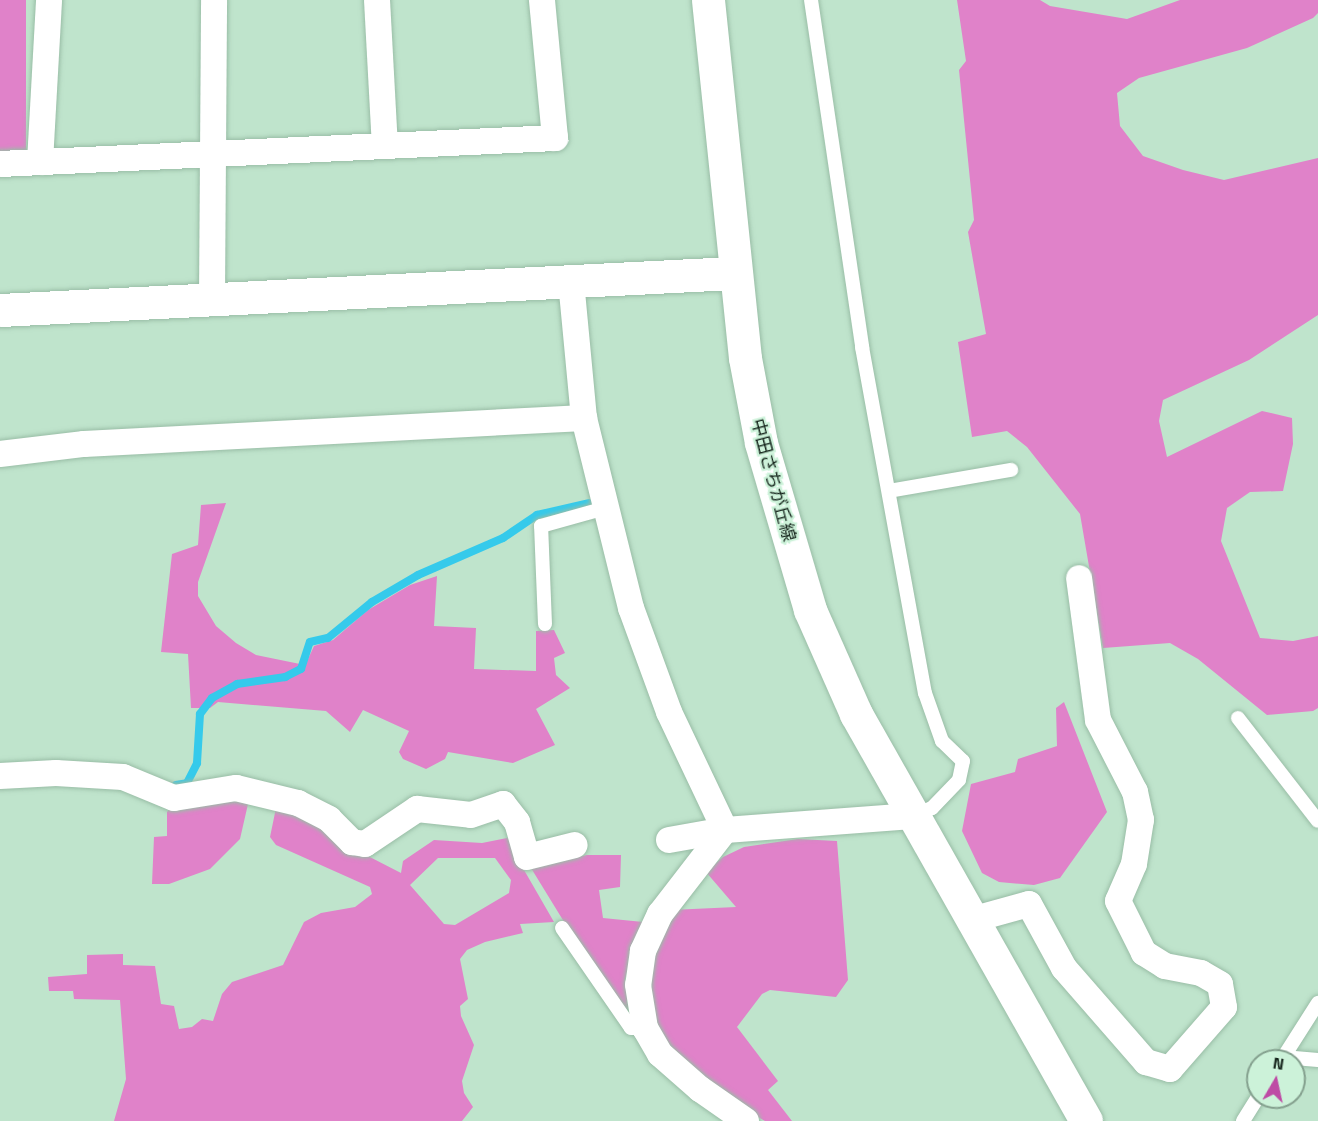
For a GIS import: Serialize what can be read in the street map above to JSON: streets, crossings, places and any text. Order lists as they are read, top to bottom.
{
  "streets": {
    "street": ["中田さちが丘線"]
  },
  "north": "top"
}
